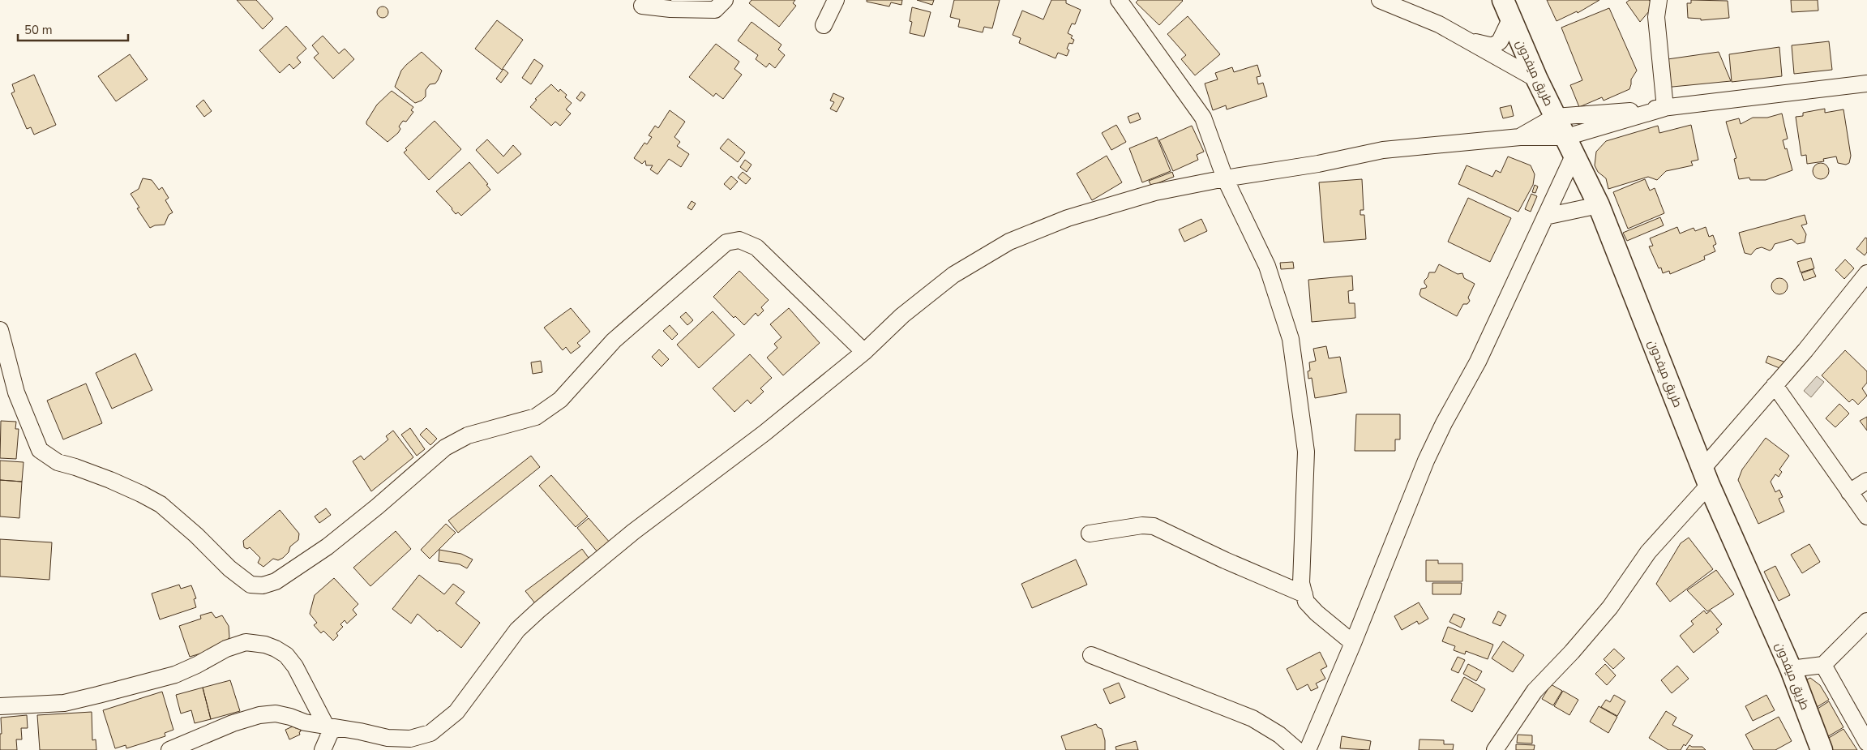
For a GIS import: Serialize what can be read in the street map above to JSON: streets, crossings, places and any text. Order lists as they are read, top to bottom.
{
  "streets": {
    "main road": ["طريق ميفدون"]
  },
  "scale_bar": "50 m"
}
